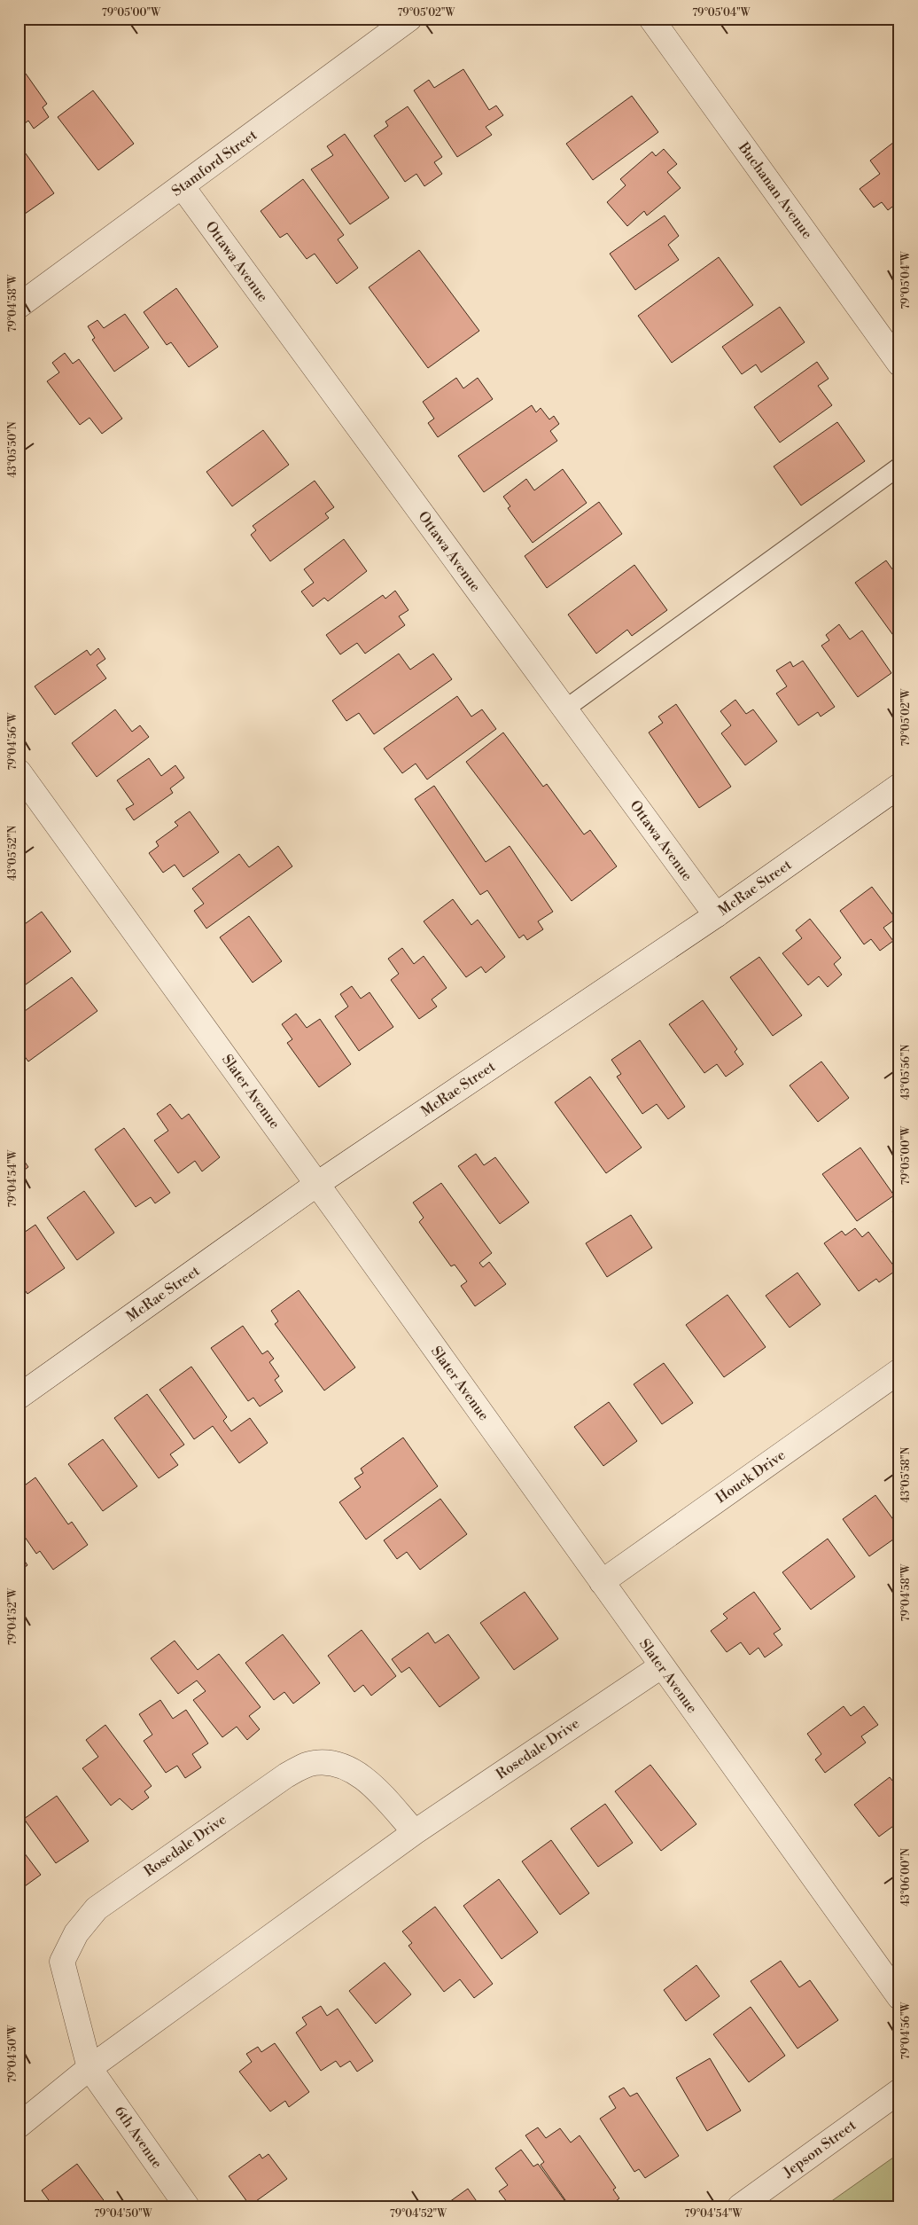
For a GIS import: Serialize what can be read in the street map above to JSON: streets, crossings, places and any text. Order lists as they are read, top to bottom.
{
  "streets": {
    "street": [
      "Stamford Street",
      "Buchanan Avenue",
      "Ottawa Avenue",
      "McRae Street",
      "Slater Avenue",
      "Houck Drive",
      "Rosedale Drive",
      "6th Avenue",
      "Jepson Street"
    ]
  },
  "crossings": [
    ["Stamford Street", "Ottawa Avenue"],
    ["Ottawa Avenue", "McRae Street"],
    ["McRae Street", "Slater Avenue"],
    ["Slater Avenue", "Houck Drive"],
    ["Slater Avenue", "Rosedale Drive"],
    ["Rosedale Drive", "6th Avenue"]
  ],
  "coordinates": [
    "79°05'00\"W",
    "79°05'02\"W",
    "79°05'04\"W",
    "79°04'58\"W",
    "43°05'50\"N",
    "79°04'56\"W",
    "43°05'52\"N",
    "43°05'56\"N",
    "79°04'54\"W",
    "43°05'58\"N",
    "79°04'52\"W",
    "43°06'00\"N",
    "79°04'50\"W"
  ]
}
